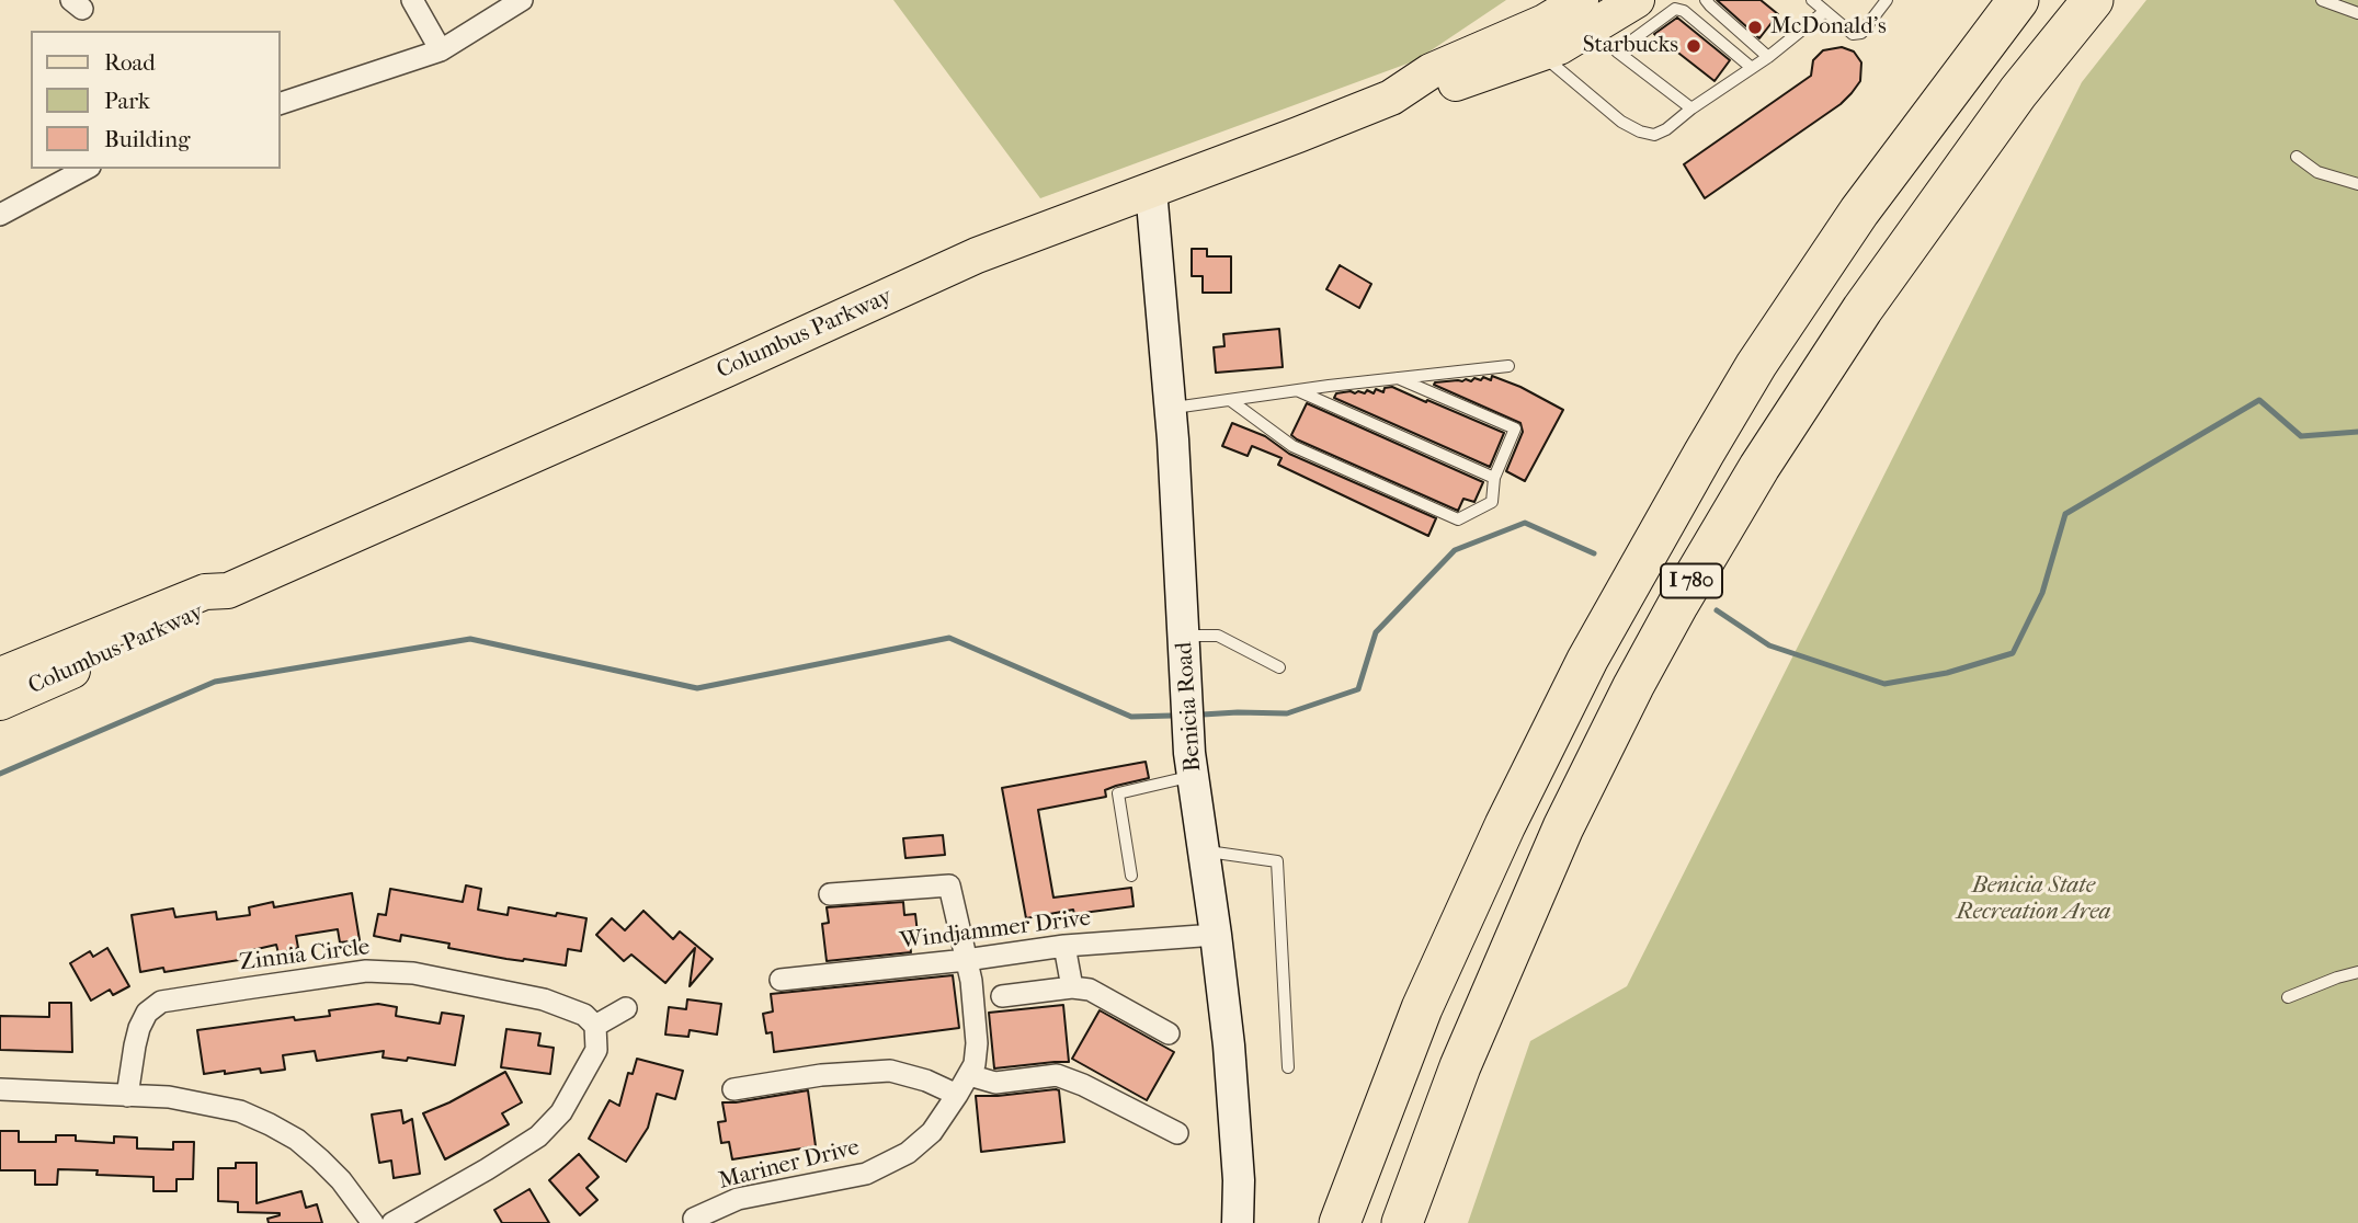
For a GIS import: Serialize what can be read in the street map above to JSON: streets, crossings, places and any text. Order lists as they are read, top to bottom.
{
  "streets": {
    "highway": ["I 780"],
    "main road": ["Columbus Parkway", "Benicia Road"],
    "street": ["Windjammer Drive", "Zinnia Circle", "Mariner Drive"]
  },
  "crossings": [
    ["Columbus Parkway", "Benicia Road"],
    ["Benicia Road", "Windjammer Drive"],
    ["Windjammer Drive", "Mariner Drive"]
  ],
  "parks": ["Benicia State Recreation Area"],
  "places": ["McDonald's", "Starbucks"],
  "legend": ["Road", "Park", "Building"]
}
